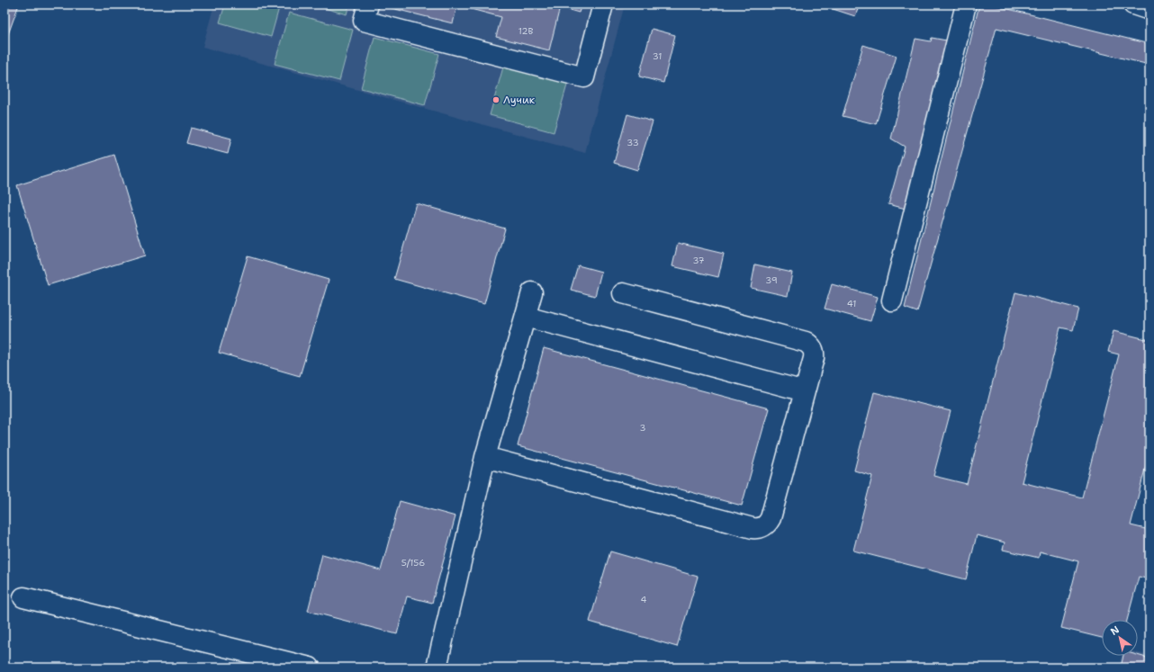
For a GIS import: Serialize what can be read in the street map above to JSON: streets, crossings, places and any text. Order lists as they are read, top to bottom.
{
  "places": ["Лучик"],
  "house_numbers": [
    "12В",
    "31",
    "33",
    "37",
    "39",
    "41",
    "3",
    "5/156",
    "4"
  ],
  "north": "top left"
}
